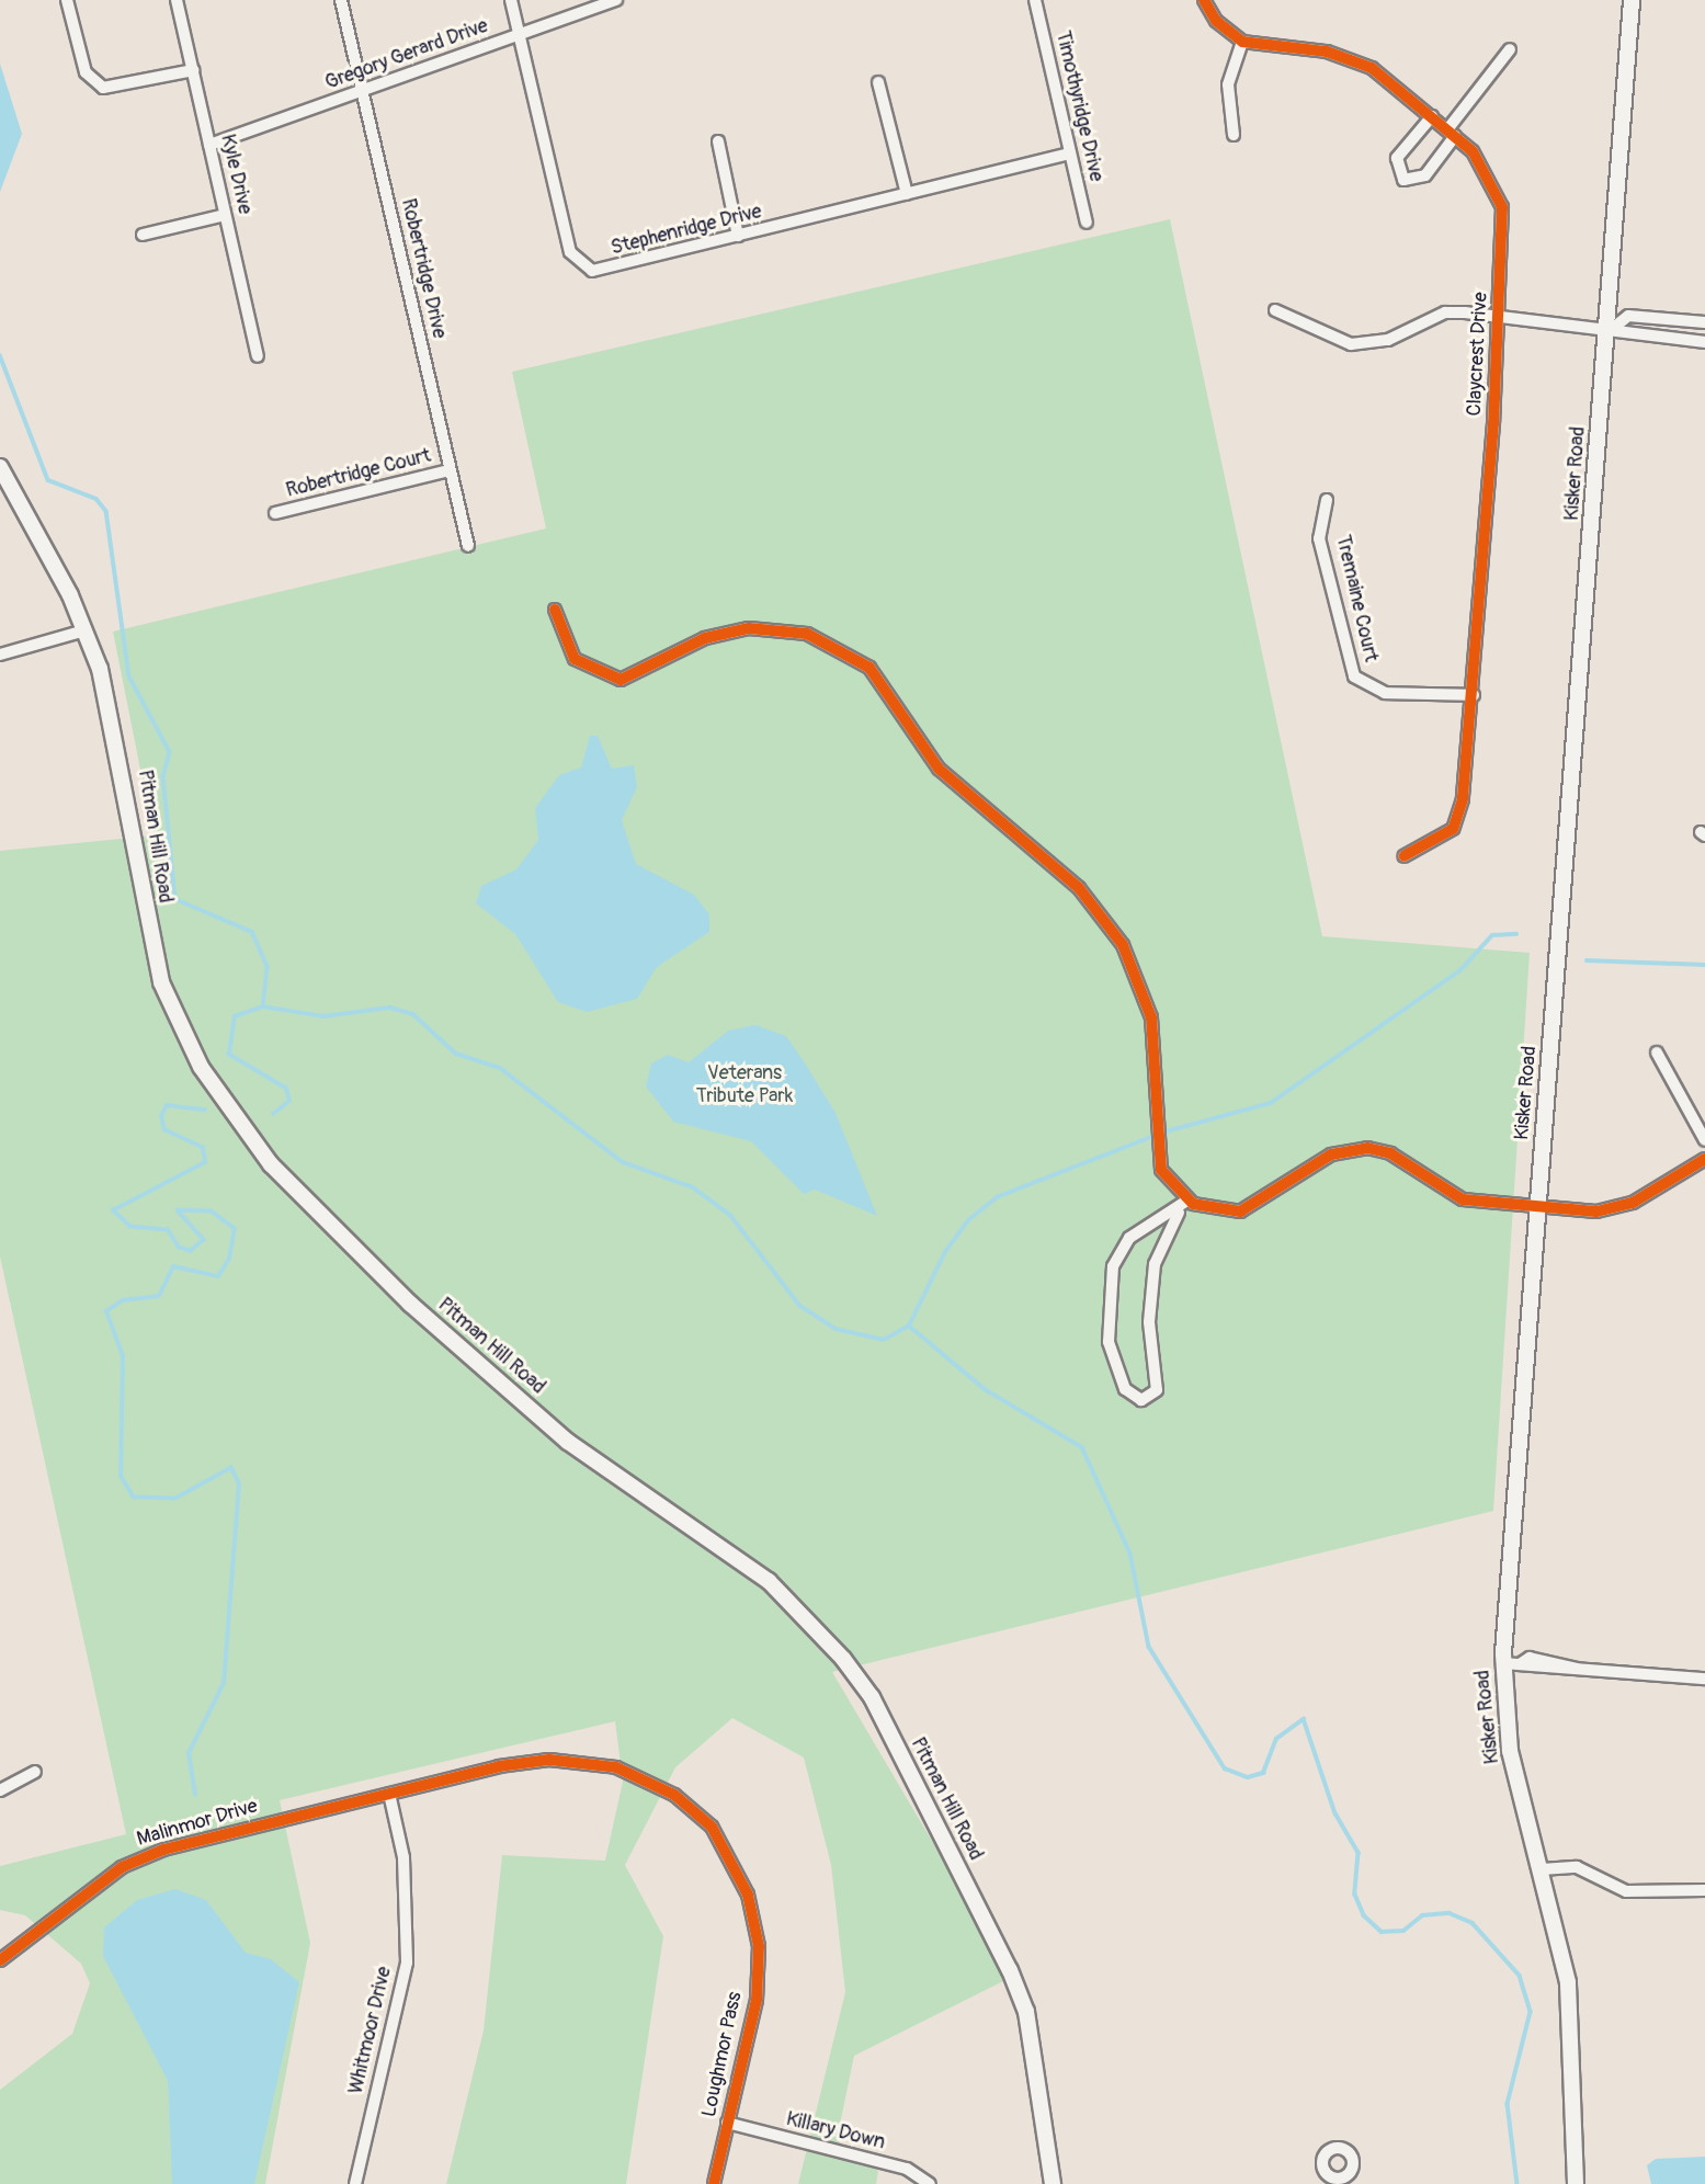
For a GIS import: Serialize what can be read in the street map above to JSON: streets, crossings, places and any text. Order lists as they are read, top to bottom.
{
  "streets": {
    "main road": ["Kisker Road", "Pitman Hill Road"],
    "street": [
      "Gregory Gerard Drive",
      "Timothyridge Drive",
      "Kyle Drive",
      "Stephenridge Drive",
      "Robertridge Drive",
      "Claycrest Drive",
      "Robertridge Court",
      "Tremaine Court",
      "Malinmor Drive",
      "Whitmoor Drive",
      "Loughmor Pass",
      "Killary Down"
    ]
  },
  "crossings": [
    ["Gregory Gerard Drive", "Kyle Drive"],
    ["Gregory Gerard Drive", "Stephenridge Drive"],
    ["Gregory Gerard Drive", "Robertridge Drive"],
    ["Timothyridge Drive", "Stephenridge Drive"],
    ["Robertridge Drive", "Robertridge Court"],
    ["Claycrest Drive", "Tremaine Court"],
    ["Malinmor Drive", "Whitmoor Drive"],
    ["Malinmor Drive", "Loughmor Pass"],
    ["Whitmoor Drive", "Loughmor Pass"],
    ["Loughmor Pass", "Killary Down"]
  ],
  "parks": ["Veterans Tribute Park"]
}
